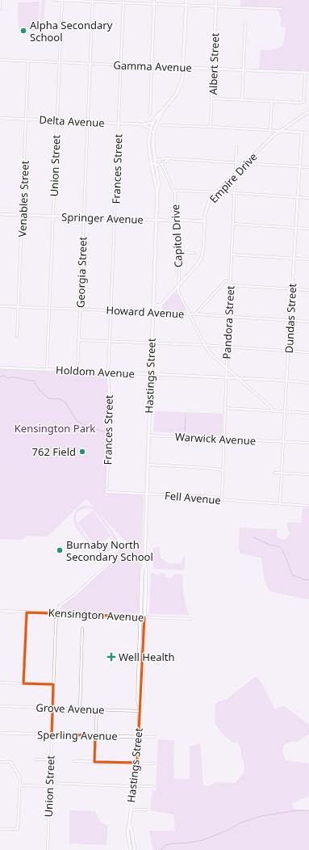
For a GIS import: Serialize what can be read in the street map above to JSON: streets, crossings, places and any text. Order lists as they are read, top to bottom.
{
  "streets": {
    "main road": ["Hastings Street"],
    "street": [
      "Albert Street",
      "Gamma Avenue",
      "Delta Avenue",
      "Union Street",
      "Frances Street",
      "Empire Drive",
      "Venables Street",
      "Springer Avenue",
      "Capitol Drive",
      "Georgia Street",
      "Howard Avenue",
      "Dundas Street",
      "Pandora Street",
      "Holdom Avenue",
      "Warwick Avenue",
      "Fell Avenue",
      "Kensington Avenue",
      "Grove Avenue",
      "Sperling Avenue"
    ]
  },
  "crossings": [
    ["Albert Street", "Gamma Avenue"],
    ["Gamma Avenue", "Union Street"],
    ["Gamma Avenue", "Frances Street"],
    ["Gamma Avenue", "Venables Street"],
    ["Gamma Avenue", "Georgia Street"],
    ["Gamma Avenue", "Hastings Street"],
    ["Delta Avenue", "Union Street"],
    ["Delta Avenue", "Frances Street"],
    ["Delta Avenue", "Venables Street"],
    ["Delta Avenue", "Georgia Street"],
    ["Delta Avenue", "Hastings Street"],
    ["Union Street", "Springer Avenue"],
    ["Union Street", "Howard Avenue"],
    ["Union Street", "Holdom Avenue"],
    ["Union Street", "Kensington Avenue"],
    ["Union Street", "Grove Avenue"],
    ["Union Street", "Sperling Avenue"],
    ["Frances Street", "Springer Avenue"],
    ["Frances Street", "Howard Avenue"],
    ["Frances Street", "Holdom Avenue"],
    ["Frances Street", "Fell Avenue"],
    ["Empire Drive", "Springer Avenue"],
    ["Empire Drive", "Capitol Drive"],
    ["Empire Drive", "Pandora Street"],
    ["Venables Street", "Springer Avenue"],
    ["Venables Street", "Howard Avenue"],
    ["Springer Avenue", "Capitol Drive"],
    ["Springer Avenue", "Georgia Street"],
    ["Springer Avenue", "Hastings Street"],
    ["Capitol Drive", "Howard Avenue"],
    ["Capitol Drive", "Pandora Street"],
    ["Capitol Drive", "Holdom Avenue"],
    ["Georgia Street", "Howard Avenue"],
    ["Georgia Street", "Holdom Avenue"],
    ["Howard Avenue", "Dundas Street"],
    ["Howard Avenue", "Pandora Street"],
    ["Howard Avenue", "Hastings Street"],
    ["Dundas Street", "Holdom Avenue"],
    ["Dundas Street", "Warwick Avenue"],
    ["Dundas Street", "Fell Avenue"],
    ["Pandora Street", "Holdom Avenue"],
    ["Pandora Street", "Warwick Avenue"],
    ["Pandora Street", "Fell Avenue"],
    ["Holdom Avenue", "Hastings Street"],
    ["Hastings Street", "Warwick Avenue"],
    ["Hastings Street", "Fell Avenue"],
    ["Hastings Street", "Kensington Avenue"],
    ["Hastings Street", "Grove Avenue"],
    ["Hastings Street", "Sperling Avenue"]
  ],
  "parks": ["Kensington Park"],
  "places": {
    "other": ["Alpha Secondary School", "762 Field", "Burnaby North Secondary School"],
    "health": ["Well Health"]
  }
}
